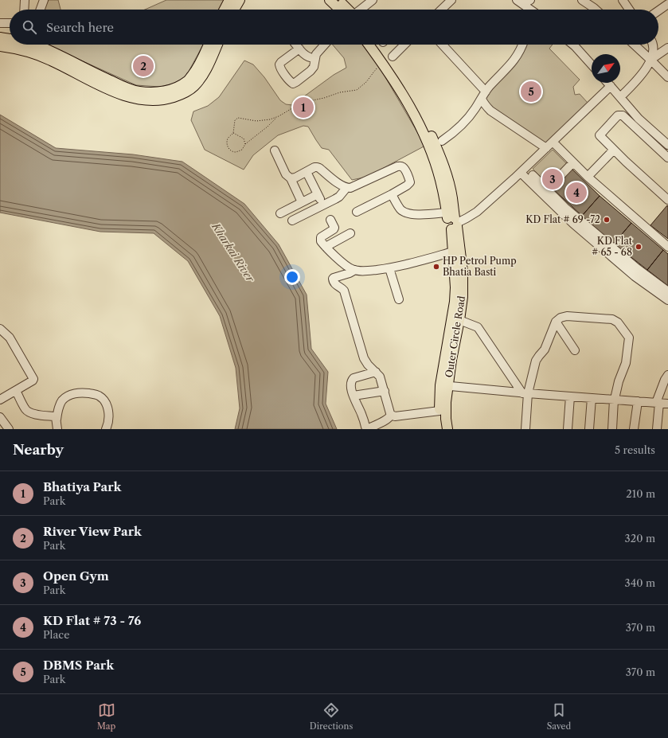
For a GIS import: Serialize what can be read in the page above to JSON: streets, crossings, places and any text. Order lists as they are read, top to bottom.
{
  "streets": {
    "main road": ["Outer Circle Road"]
  },
  "water": ["Kharkai River"],
  "places": ["KD Flat # 69 -72", "KD Flat # 65 - 68", "HP Petrol Pump Bhatia Basti"],
  "north": "top right",
  "page": {
    "search": "Search here",
    "pins": [
      "2",
      "5",
      "1",
      "3",
      "4"
    ],
    "heading": ["Nearby", "5 results"],
    "list": [
      {
        "mark": "1",
        "name": "Bhatiya Park",
        "note": "Park",
        "value": "210 m"
      },
      {
        "mark": "2",
        "name": "River View Park",
        "note": "Park",
        "value": "320 m"
      },
      {
        "mark": "3",
        "name": "Open Gym",
        "note": "Park",
        "value": "340 m"
      },
      {
        "mark": "4",
        "name": "KD Flat # 73 - 76",
        "note": "Place",
        "value": "370 m"
      },
      {
        "mark": "5",
        "name": "DBMS Park",
        "note": "Park",
        "value": "370 m"
      }
    ],
    "nav": ["Map", "Directions", "Saved"]
  }
}
